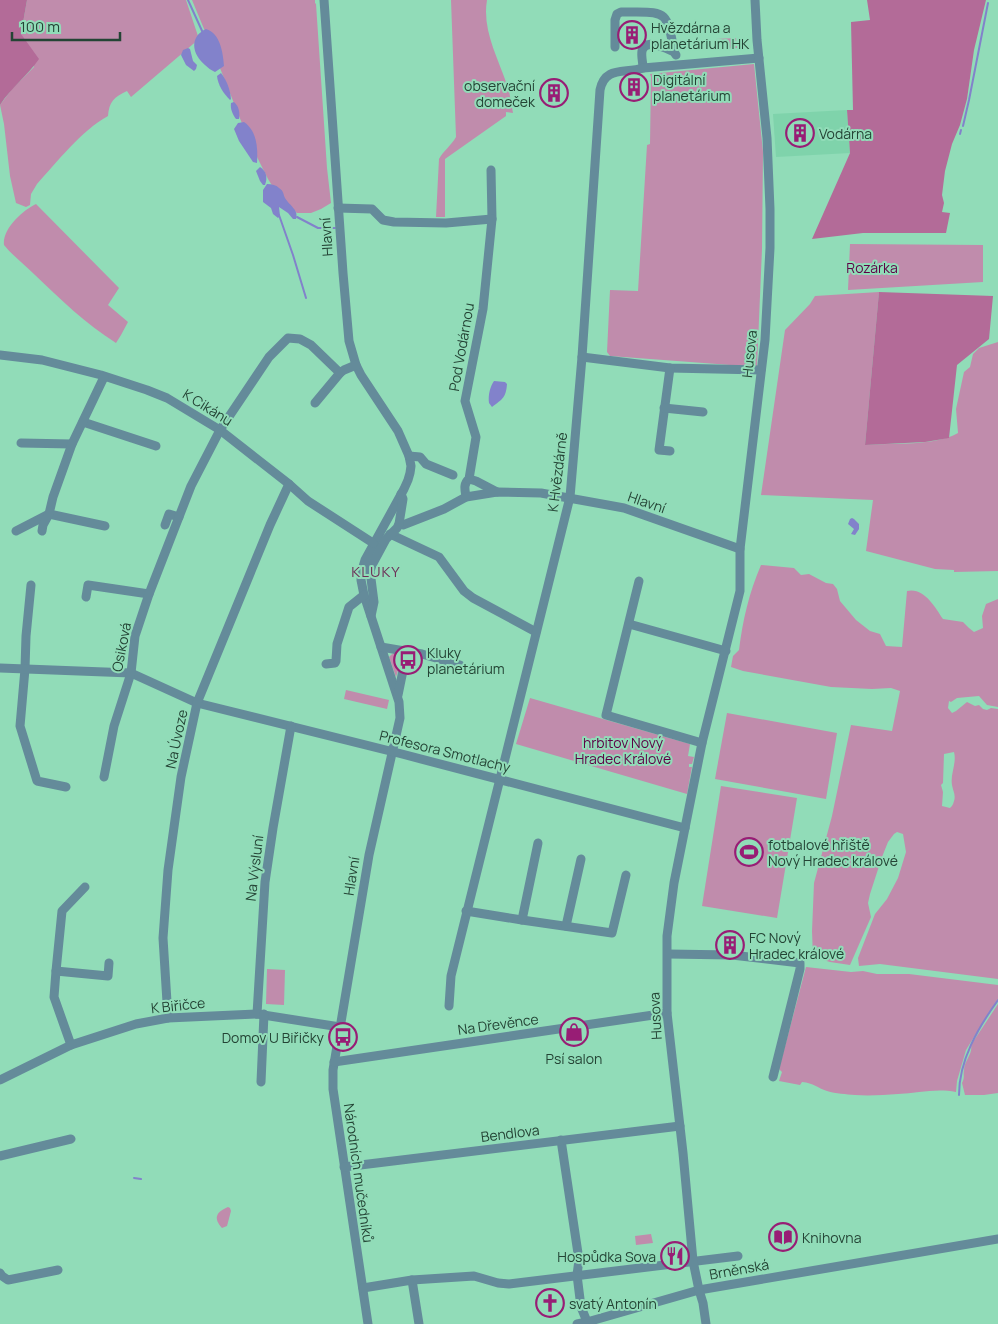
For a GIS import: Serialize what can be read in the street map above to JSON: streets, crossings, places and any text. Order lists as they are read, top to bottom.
{
  "streets": {
    "street": [
      "Hlavní",
      "Pod Vodárnou",
      "Husova",
      "K Cikánu",
      "K Hvězdárně",
      "Osiková",
      "Na Úvoze",
      "Profesora Smotlachy",
      "Na Výsluní",
      "K Biřičce",
      "Na Dřevěnce",
      "Bendlova",
      "Národních mučedníků",
      "Brněnská"
    ]
  },
  "crossings": [
    ["Hlavní", "Pod Vodárnou"],
    ["Hlavní", "Husova"],
    ["Hlavní", "K Cikánu"],
    ["Hlavní", "K Hvězdárně"],
    ["Hlavní", "Profesora Smotlachy"],
    ["Hlavní", "K Biřičce"],
    ["Hlavní", "Na Dřevěnce"],
    ["Hlavní", "Národních mučedníků"],
    ["Husova", "K Hvězdárně"],
    ["Husova", "Profesora Smotlachy"],
    ["Husova", "Na Dřevěnce"],
    ["Husova", "Bendlova"],
    ["Husova", "Brněnská"],
    ["K Cikánu", "Osiková"],
    ["K Cikánu", "Na Úvoze"],
    ["K Hvězdárně", "Profesora Smotlachy"],
    ["Osiková", "Profesora Smotlachy"],
    ["Na Úvoze", "Profesora Smotlachy"],
    ["Na Úvoze", "K Biřičce"],
    ["Profesora Smotlachy", "Na Výsluní"],
    ["Na Výsluní", "K Biřičce"],
    ["Na Dřevěnce", "Národních mučedníků"],
    ["Bendlova", "Národních mučedníků"]
  ],
  "districts": ["KLUKY"],
  "parks": ["Rozárka", "hrbitov Nový Hradec Králové"],
  "places": {
    "building": [
      "Hvězdárna a planetárium HK",
      "Digitální planetárium",
      "observační domeček",
      "Vodárna",
      "FC Nový Hradec králové"
    ],
    "bus stop": ["Kluky planetárium", "Domov U Biřičky"],
    "sports": ["fotbalové hřiště Nový Hradec králové"],
    "shop": ["Psí salon"],
    "library": ["Knihovna"],
    "restaurant": ["Hospůdka Sova"],
    "church": ["svatý Antonín"]
  },
  "scale_bar": "100 m"
}
